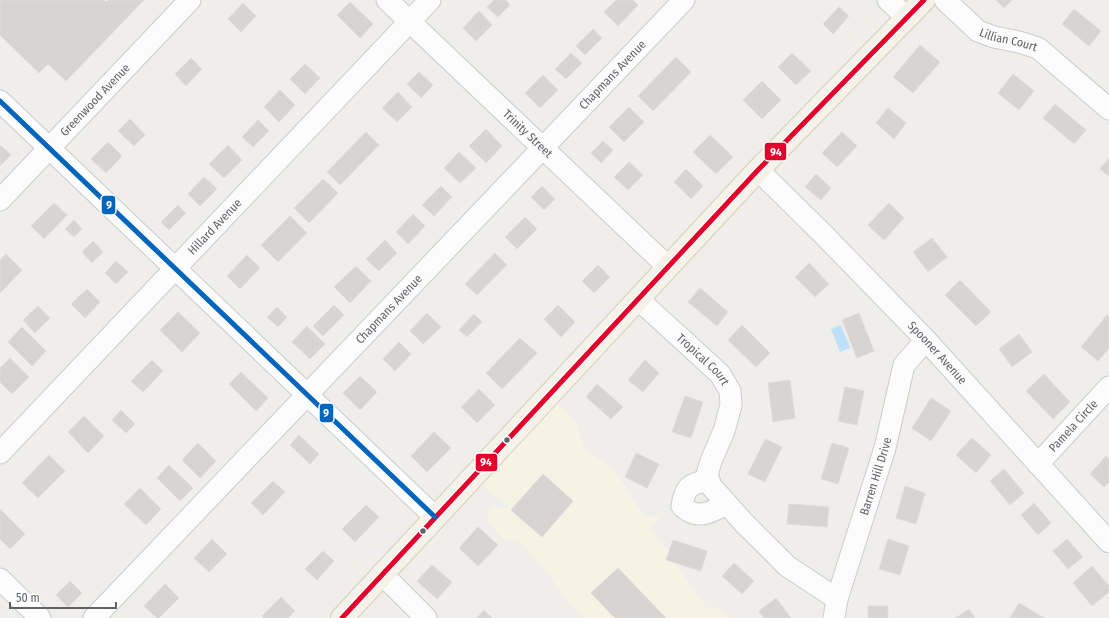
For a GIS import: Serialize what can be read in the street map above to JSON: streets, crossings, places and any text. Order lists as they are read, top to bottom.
{
  "streets": {
    "street": [
      "Lillian Court",
      "Chapmans Avenue",
      "Greenwood Avenue",
      "Trinity Street",
      "Hillard Avenue",
      "Spooner Avenue",
      "Tropical Court",
      "Pamela Circle",
      "Barren Hill Drive"
    ]
  },
  "crossings": [
    ["Chapmans Avenue", "Trinity Street"],
    ["Trinity Street", "Hillard Avenue"],
    ["Spooner Avenue", "Pamela Circle"],
    ["Spooner Avenue", "Barren Hill Drive"]
  ],
  "lines": ["transit line 94", "transit line 9"],
  "scale_bar": "50 m"
}
